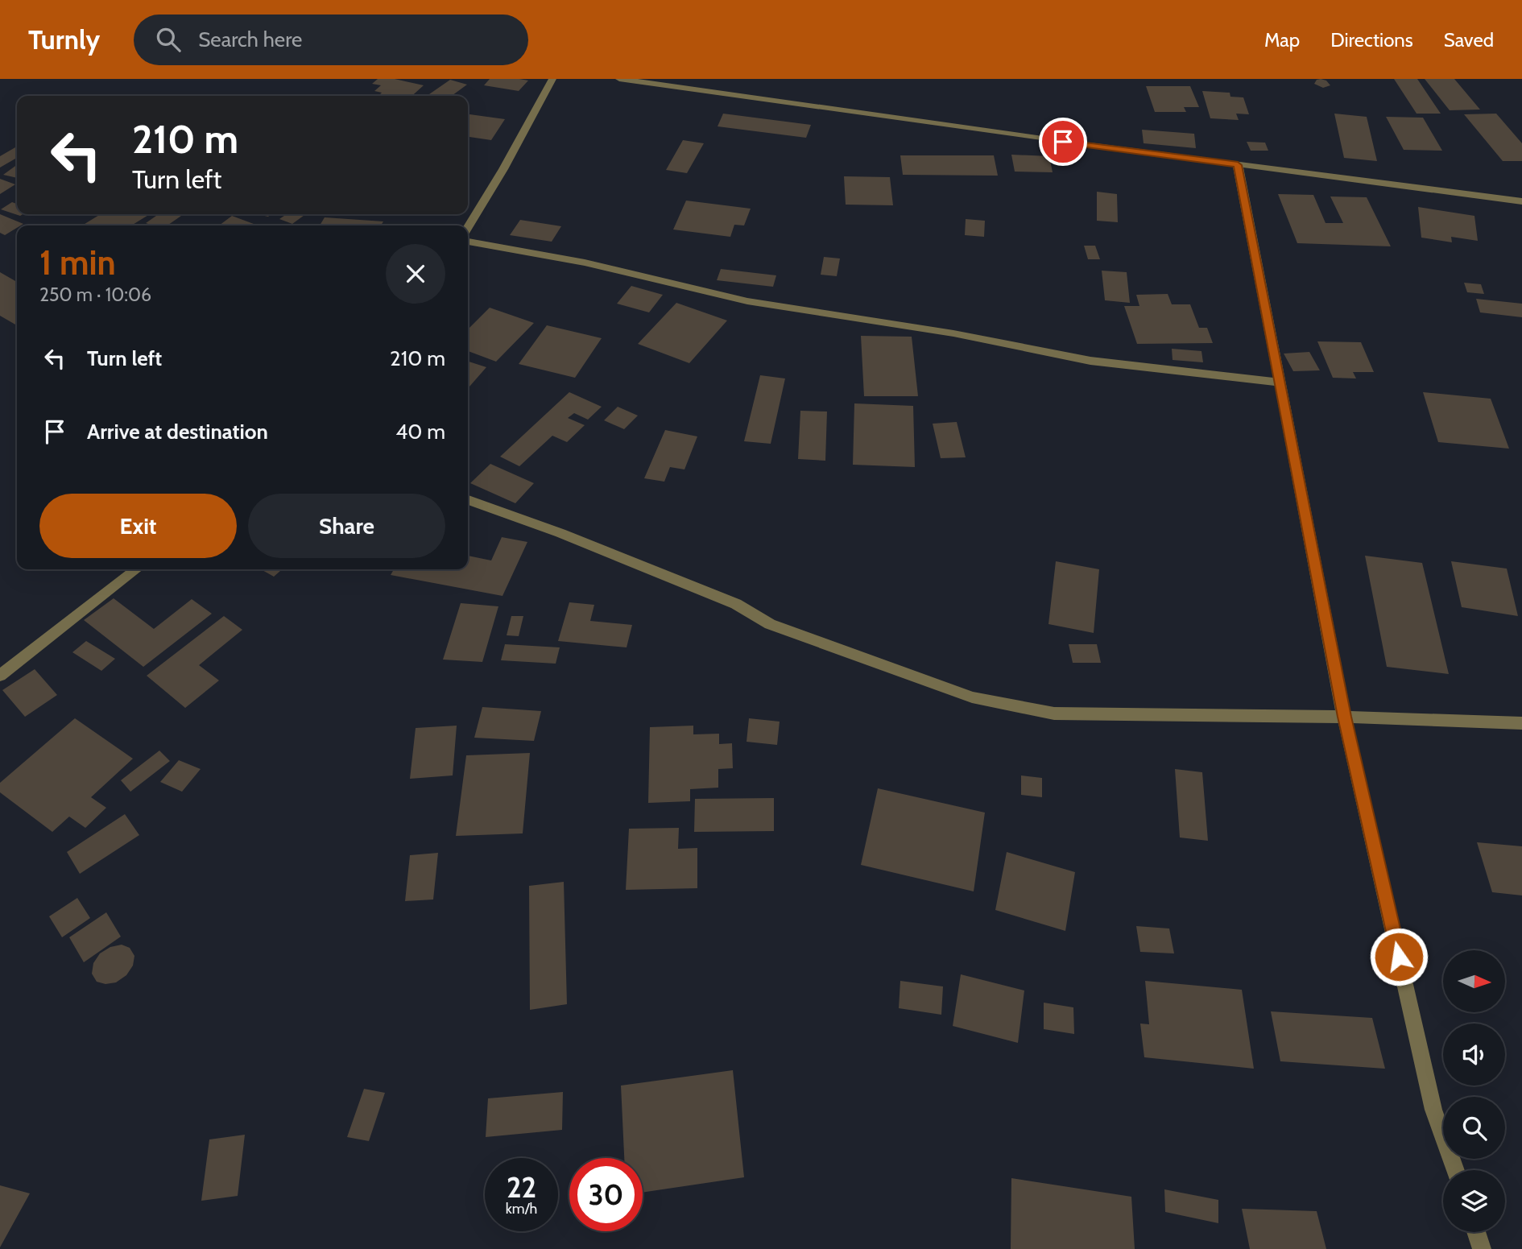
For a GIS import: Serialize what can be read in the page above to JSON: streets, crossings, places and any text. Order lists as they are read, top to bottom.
{
  "north": "right",
  "page": {
    "header": "Turnly",
    "search": "Search here",
    "nav": ["Map", "Directions", "Saved"],
    "turn": ["210 m", "Turn left"],
    "heading": ["1 min", "250 m · 10:06"],
    "list": [
      {
        "name": "Turn left",
        "value": "210 m"
      },
      {
        "name": "Arrive at destination",
        "value": "40 m"
      }
    ],
    "buttons": ["Exit", "Share"],
    "speed": "22 km/h",
    "limit": "30"
  }
}
